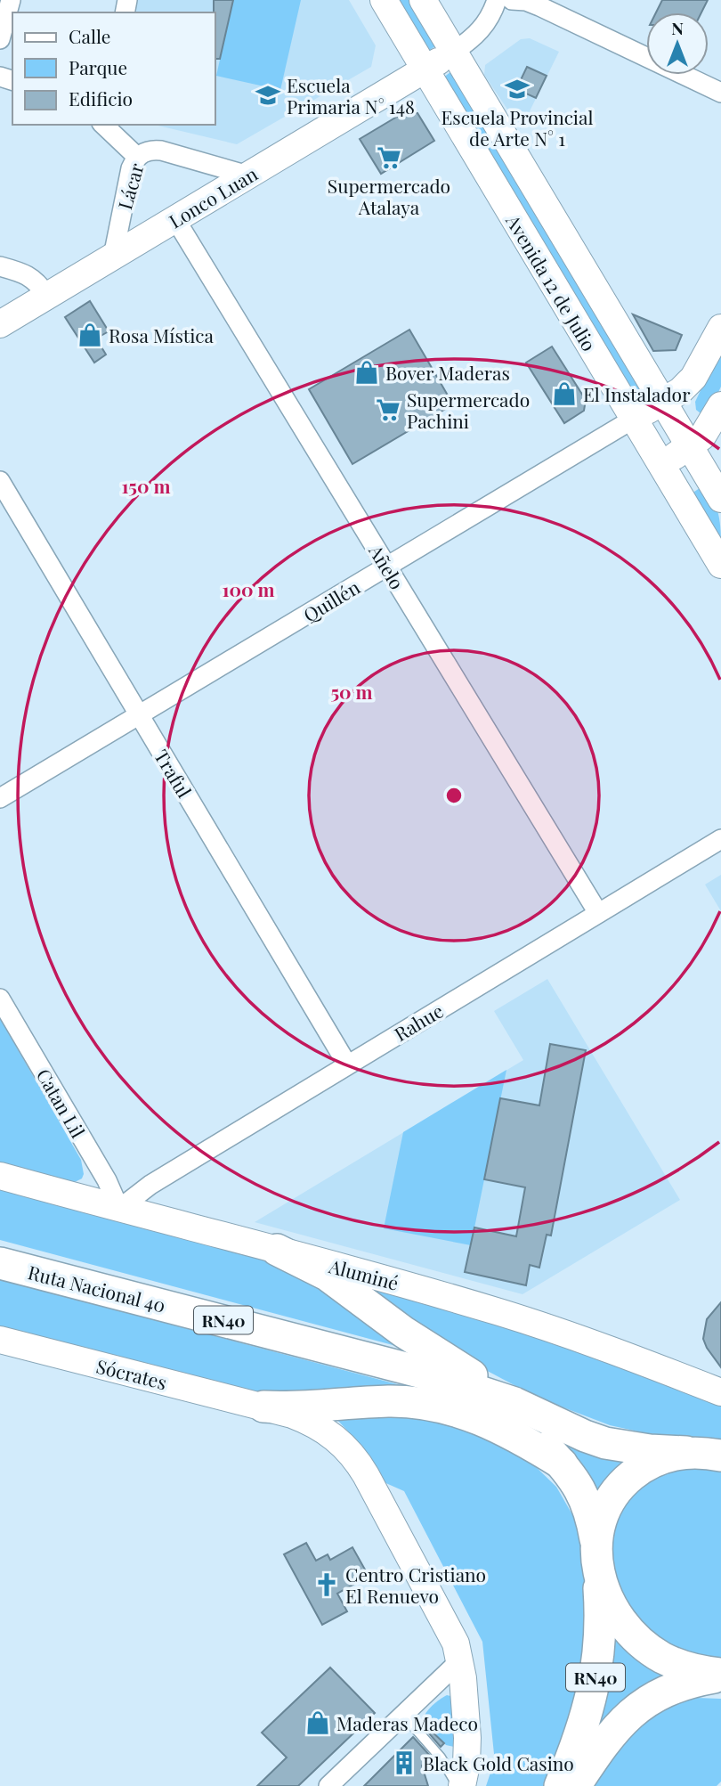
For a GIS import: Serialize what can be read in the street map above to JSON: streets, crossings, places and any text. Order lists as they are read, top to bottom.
{
  "streets": {
    "main road": ["Ruta Nacional 40", "RN40"],
    "street": [
      "Lácar",
      "Lonco Luan",
      "Avenida 12 de Julio",
      "Añelo",
      "Quillén",
      "Traful",
      "Rahue",
      "Catan Lil",
      "Aluminé",
      "Sócrates"
    ]
  },
  "crossings": [
    ["Lácar", "Lonco Luan"],
    ["Lonco Luan", "Avenida 12 de Julio"],
    ["Lonco Luan", "Añelo"],
    ["Avenida 12 de Julio", "Quillén"],
    ["Añelo", "Quillén"],
    ["Añelo", "Rahue"],
    ["Quillén", "Traful"],
    ["Traful", "Rahue"],
    ["Rahue", "Catan Lil"],
    ["Rahue", "Aluminé"],
    ["Catan Lil", "Aluminé"],
    ["Ruta Nacional 40", "RN40"]
  ],
  "places": {
    "school or university": ["Escuela Provincial de Arte N° 1", "Escuela Primaria N° 148"],
    "supermarket": ["Supermercado Atalaya", "Supermercado Pachini"],
    "shop": [
      "Rosa Mística",
      "Bover Maderas",
      "El Instalador",
      "Maderas Madeco"
    ],
    "church": ["Centro Cristiano El Renuevo"],
    "building": ["Black Gold Casino"]
  },
  "legend": ["Calle", "Parque", "Edificio"],
  "north": "top",
  "rings": ["150 m", "100 m", "50 m"]
}
